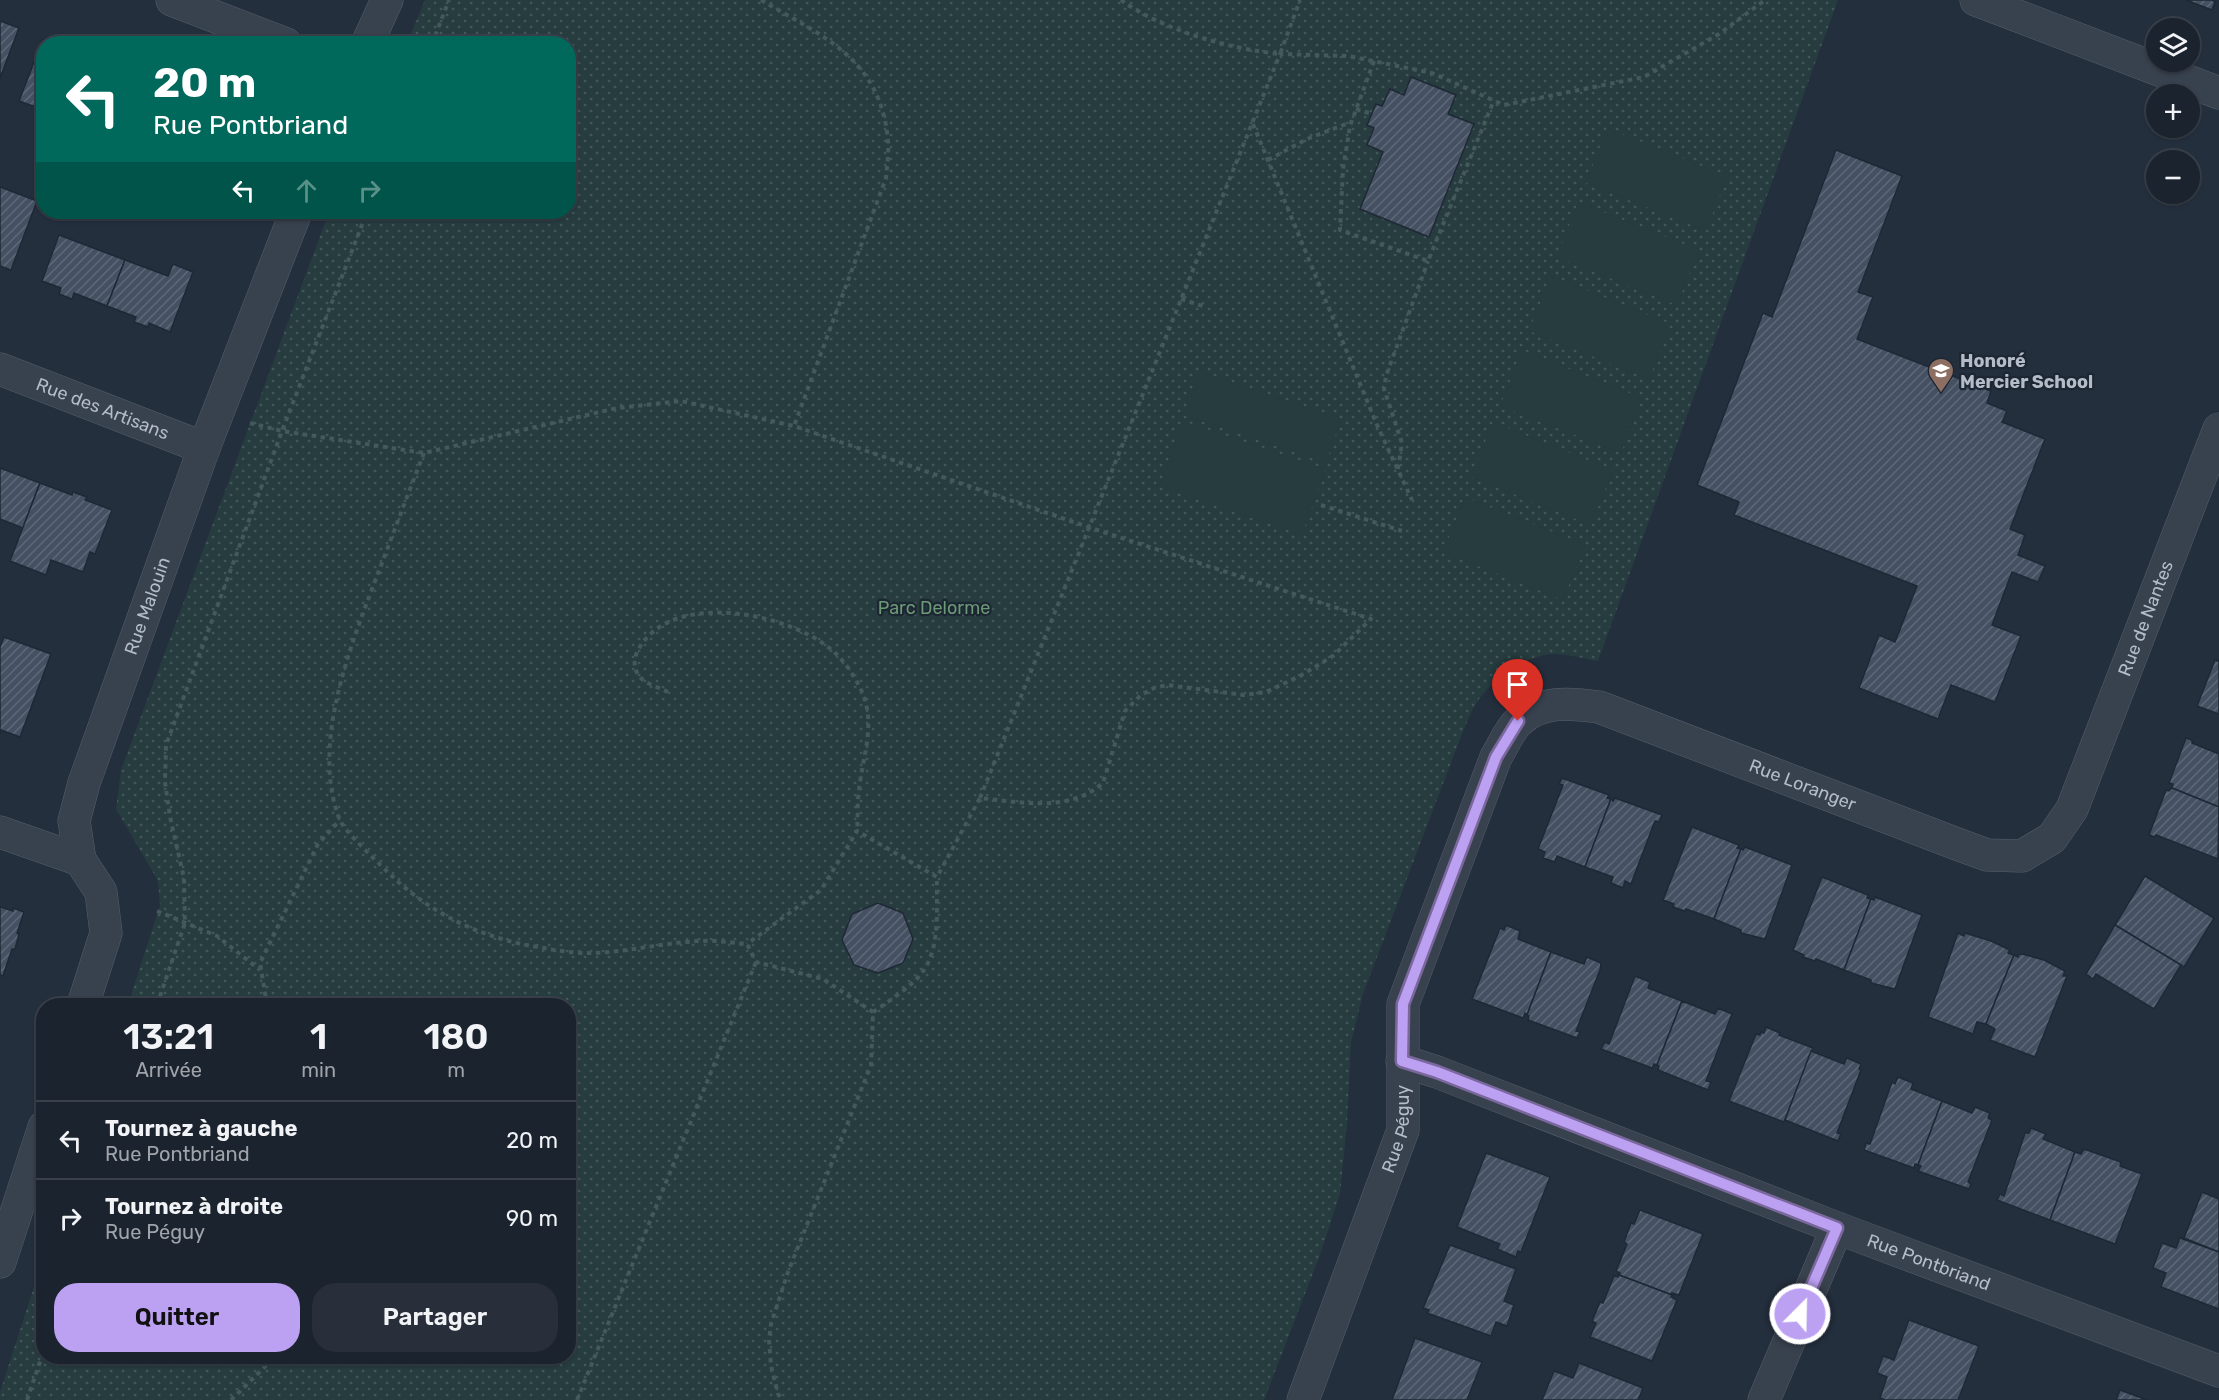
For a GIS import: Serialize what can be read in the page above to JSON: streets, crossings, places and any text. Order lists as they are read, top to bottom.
{
  "streets": {
    "street": [
      "Rue des Artisans",
      "Rue Malouin",
      "Rue de Nantes",
      "Rue Loranger",
      "Rue Péguy",
      "Rue Pontbriand"
    ]
  },
  "crossings": [
    ["Rue des Artisans", "Rue Malouin"],
    ["Rue de Nantes", "Rue Loranger"],
    ["Rue Loranger", "Rue Péguy"],
    ["Rue Péguy", "Rue Pontbriand"]
  ],
  "parks": ["Parc Delorme"],
  "places": {
    "school or university": ["Honoré Mercier School"]
  },
  "page": {
    "map_buttons": ["+", "−"],
    "turn": ["20 m", "Rue Pontbriand"],
    "eta": [
      "13:21",
      "Arrivée",
      "1",
      "min",
      "180",
      "m"
    ],
    "list": [
      {
        "name": "Tournez à gauche",
        "note": "Rue Pontbriand",
        "value": "20 m"
      },
      {
        "name": "Tournez à droite",
        "note": "Rue Péguy",
        "value": "90 m"
      }
    ],
    "buttons": ["Quitter", "Partager"]
  }
}
